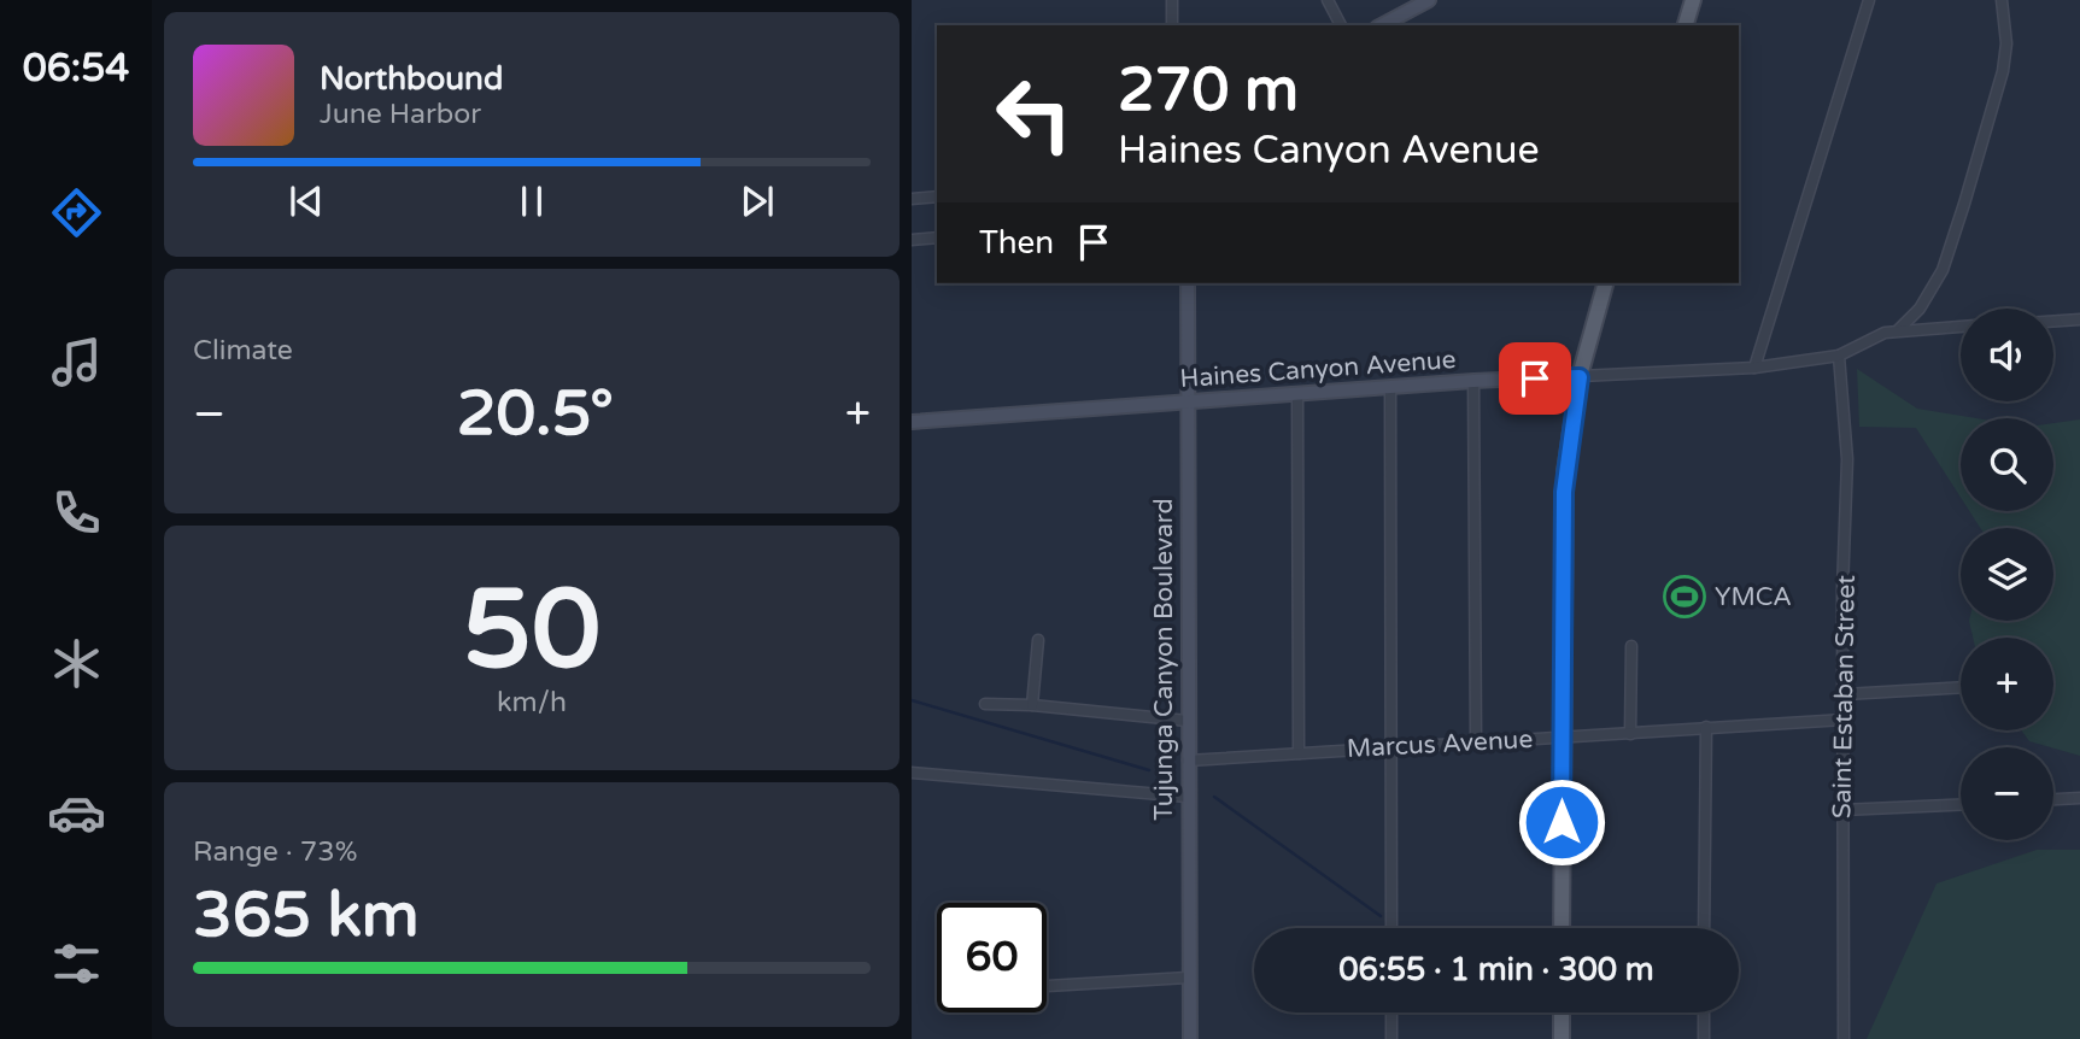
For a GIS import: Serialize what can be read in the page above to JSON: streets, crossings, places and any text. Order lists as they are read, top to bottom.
{
  "streets": {
    "main road": ["Haines Canyon Avenue", "Tujunga Canyon Boulevard"],
    "street": ["Saint Estaban Street", "Marcus Avenue"]
  },
  "crossings": [
    ["Haines Canyon Avenue", "Tujunga Canyon Boulevard"],
    ["Haines Canyon Avenue", "Saint Estaban Street"],
    ["Tujunga Canyon Boulevard", "Marcus Avenue"],
    ["Saint Estaban Street", "Marcus Avenue"]
  ],
  "places": {
    "sports": ["YMCA"]
  },
  "page": {
    "tabs": "06:54",
    "turn": ["270 m", "Haines Canyon Avenue"],
    "song": ["Northbound", "June Harbor"],
    "then": "Then",
    "tile": [
      "Climate",
      ["50", "km/h"],
      ["Range · 73%", "365 km"]
    ],
    "map_buttons": ["+", "−"],
    "heat": ["−", "20.5°", "+"],
    "limit": "60",
    "trip": "06:55 · 1 min · 300 m"
  }
}
